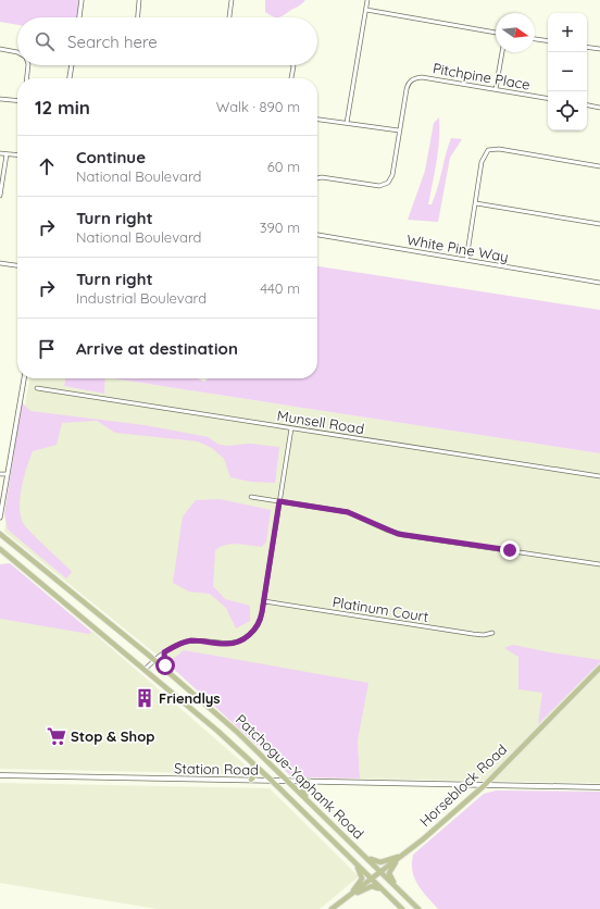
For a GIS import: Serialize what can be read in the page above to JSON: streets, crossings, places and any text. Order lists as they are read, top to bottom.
{
  "streets": {
    "main road": ["Station Road", "Patchogue-Yaphank Road", "Horseblock Road"],
    "street": [
      "Pitchpine Place",
      "White Pine Way",
      "Munsell Road",
      "Platinum Court"
    ]
  },
  "crossings": [
    ["Station Road", "Patchogue-Yaphank Road"],
    ["Station Road", "Horseblock Road"],
    ["Patchogue-Yaphank Road", "Horseblock Road"]
  ],
  "places": {
    "building": ["Friendlys"],
    "supermarket": ["Stop & Shop"]
  },
  "north": "right",
  "page": {
    "map_buttons": ["+", "−"],
    "search": "Search here",
    "heading": ["12 min", "Walk · 890 m"],
    "list": [
      ["Continue", "National Boulevard", "60 m"],
      ["Turn right", "National Boulevard", "390 m"],
      ["Turn right", "Industrial Boulevard", "440 m"],
      "Arrive at destination"
    ]
  }
}
